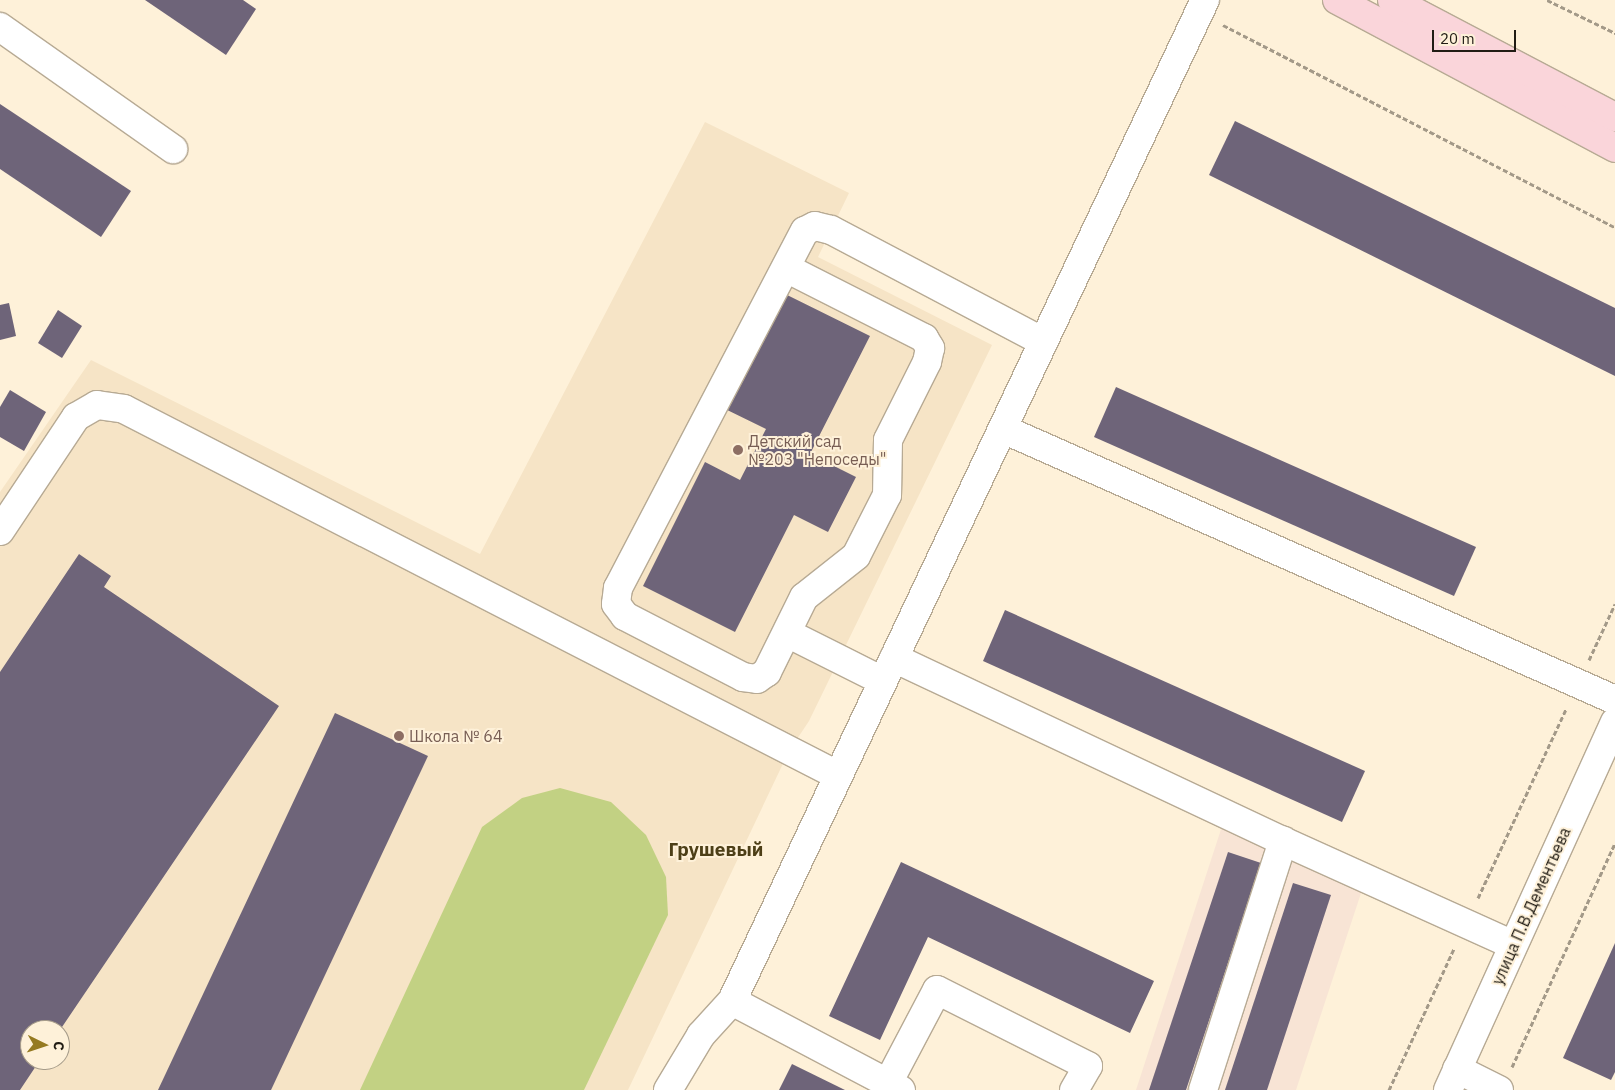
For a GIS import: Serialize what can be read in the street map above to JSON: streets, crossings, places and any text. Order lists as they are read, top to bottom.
{
  "streets": {
    "street": ["улица П.В.Дементьева"]
  },
  "districts": ["Грушевый"],
  "places": ["Детский сад №203 \"Непоседы\"", "Школа № 64"],
  "scale_bar": "20 m",
  "north": "right"
}
